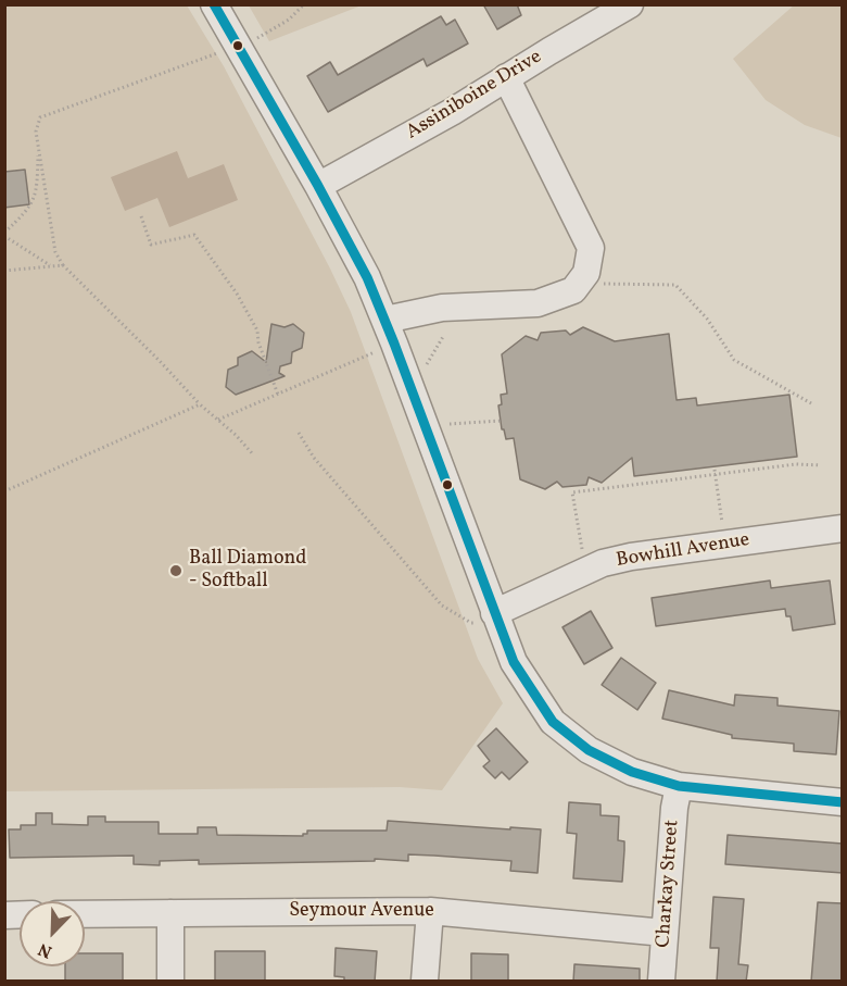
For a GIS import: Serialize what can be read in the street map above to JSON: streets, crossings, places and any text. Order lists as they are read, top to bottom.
{
  "streets": {
    "street": [
      "Assiniboine Drive",
      "Bowhill Avenue",
      "Charkay Street",
      "Seymour Avenue"
    ]
  },
  "crossings": [
    ["Charkay Street", "Seymour Avenue"]
  ],
  "places": ["Ball Diamond - Softball"],
  "north": "bottom left"
}
